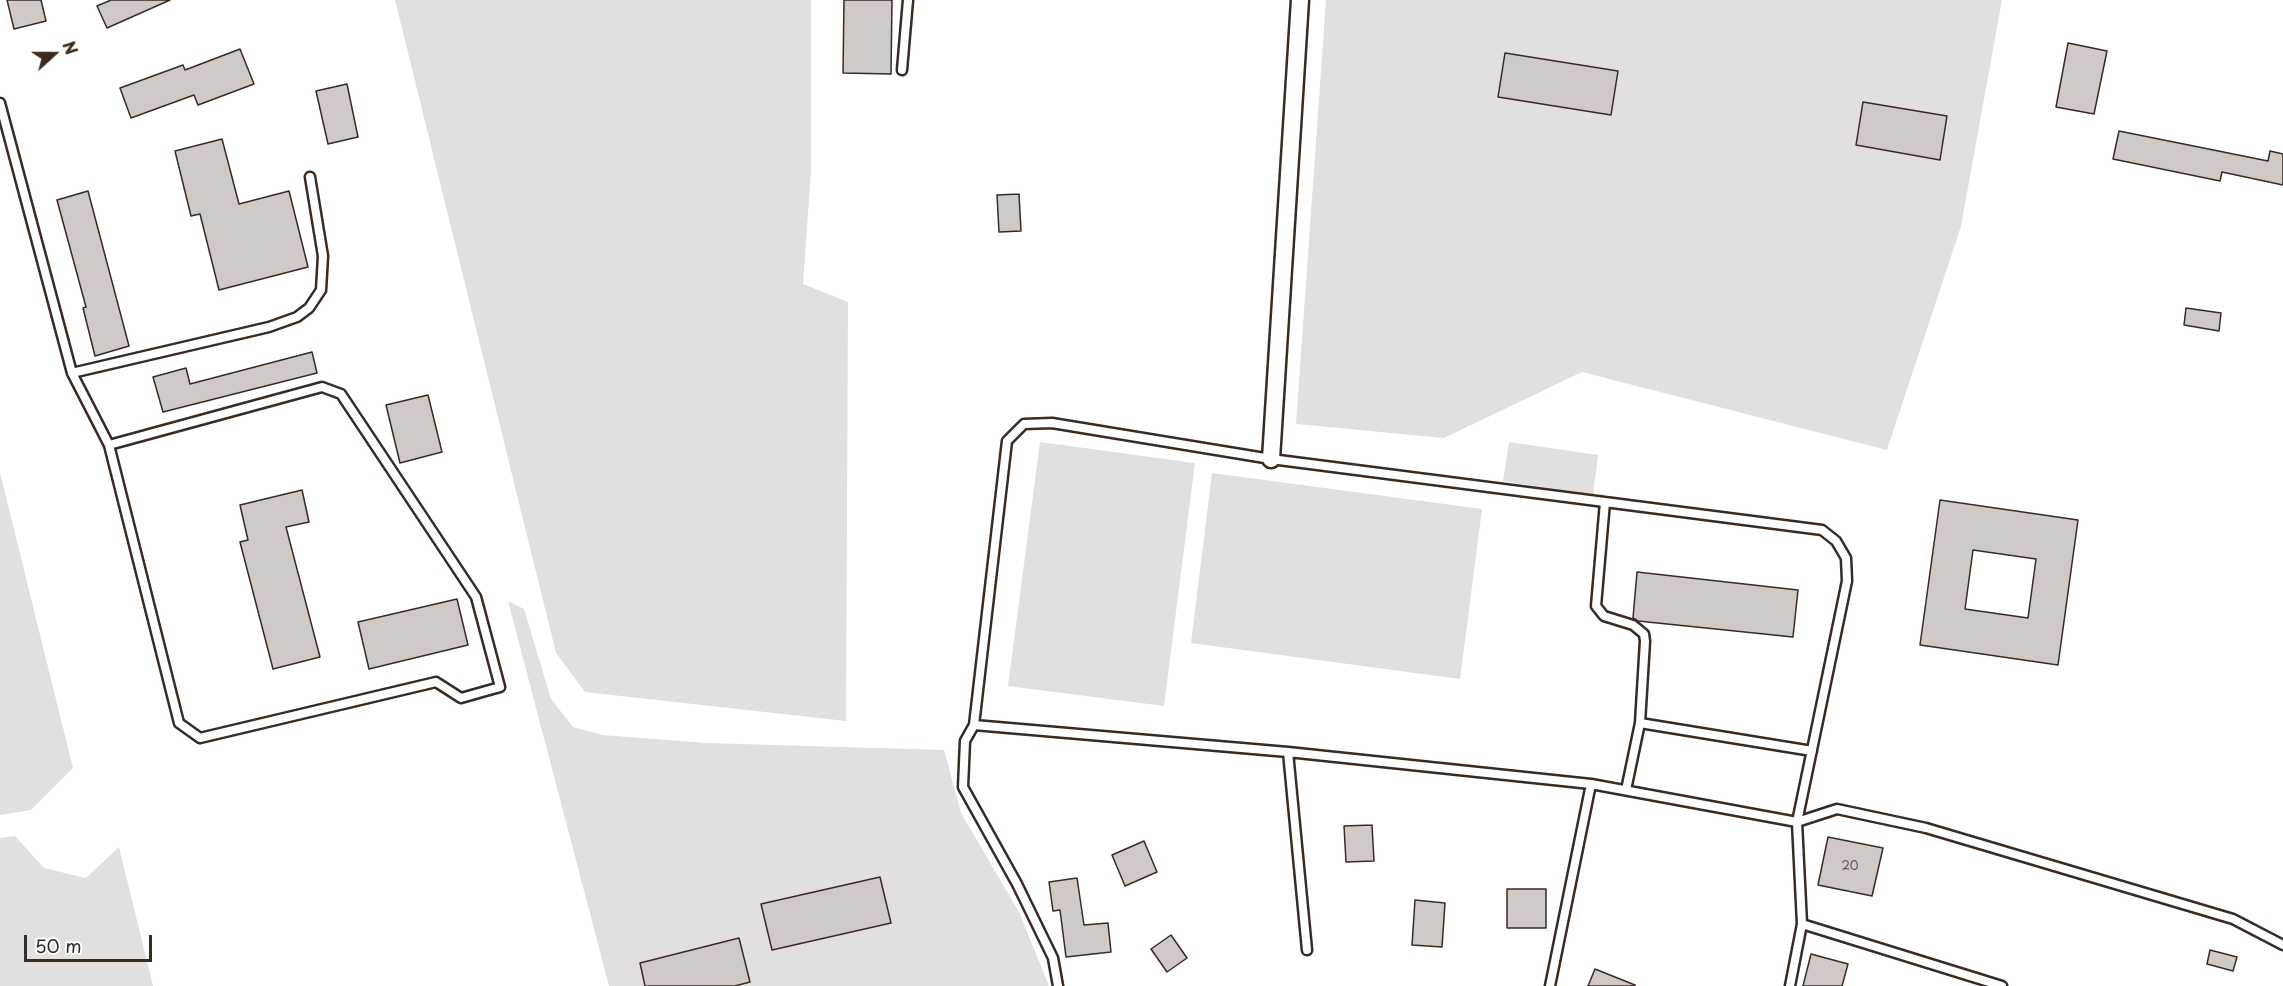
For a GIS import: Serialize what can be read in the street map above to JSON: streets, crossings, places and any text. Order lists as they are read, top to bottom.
{
  "house_numbers": ["20"],
  "scale_bar": "50 m",
  "north": "right"
}
